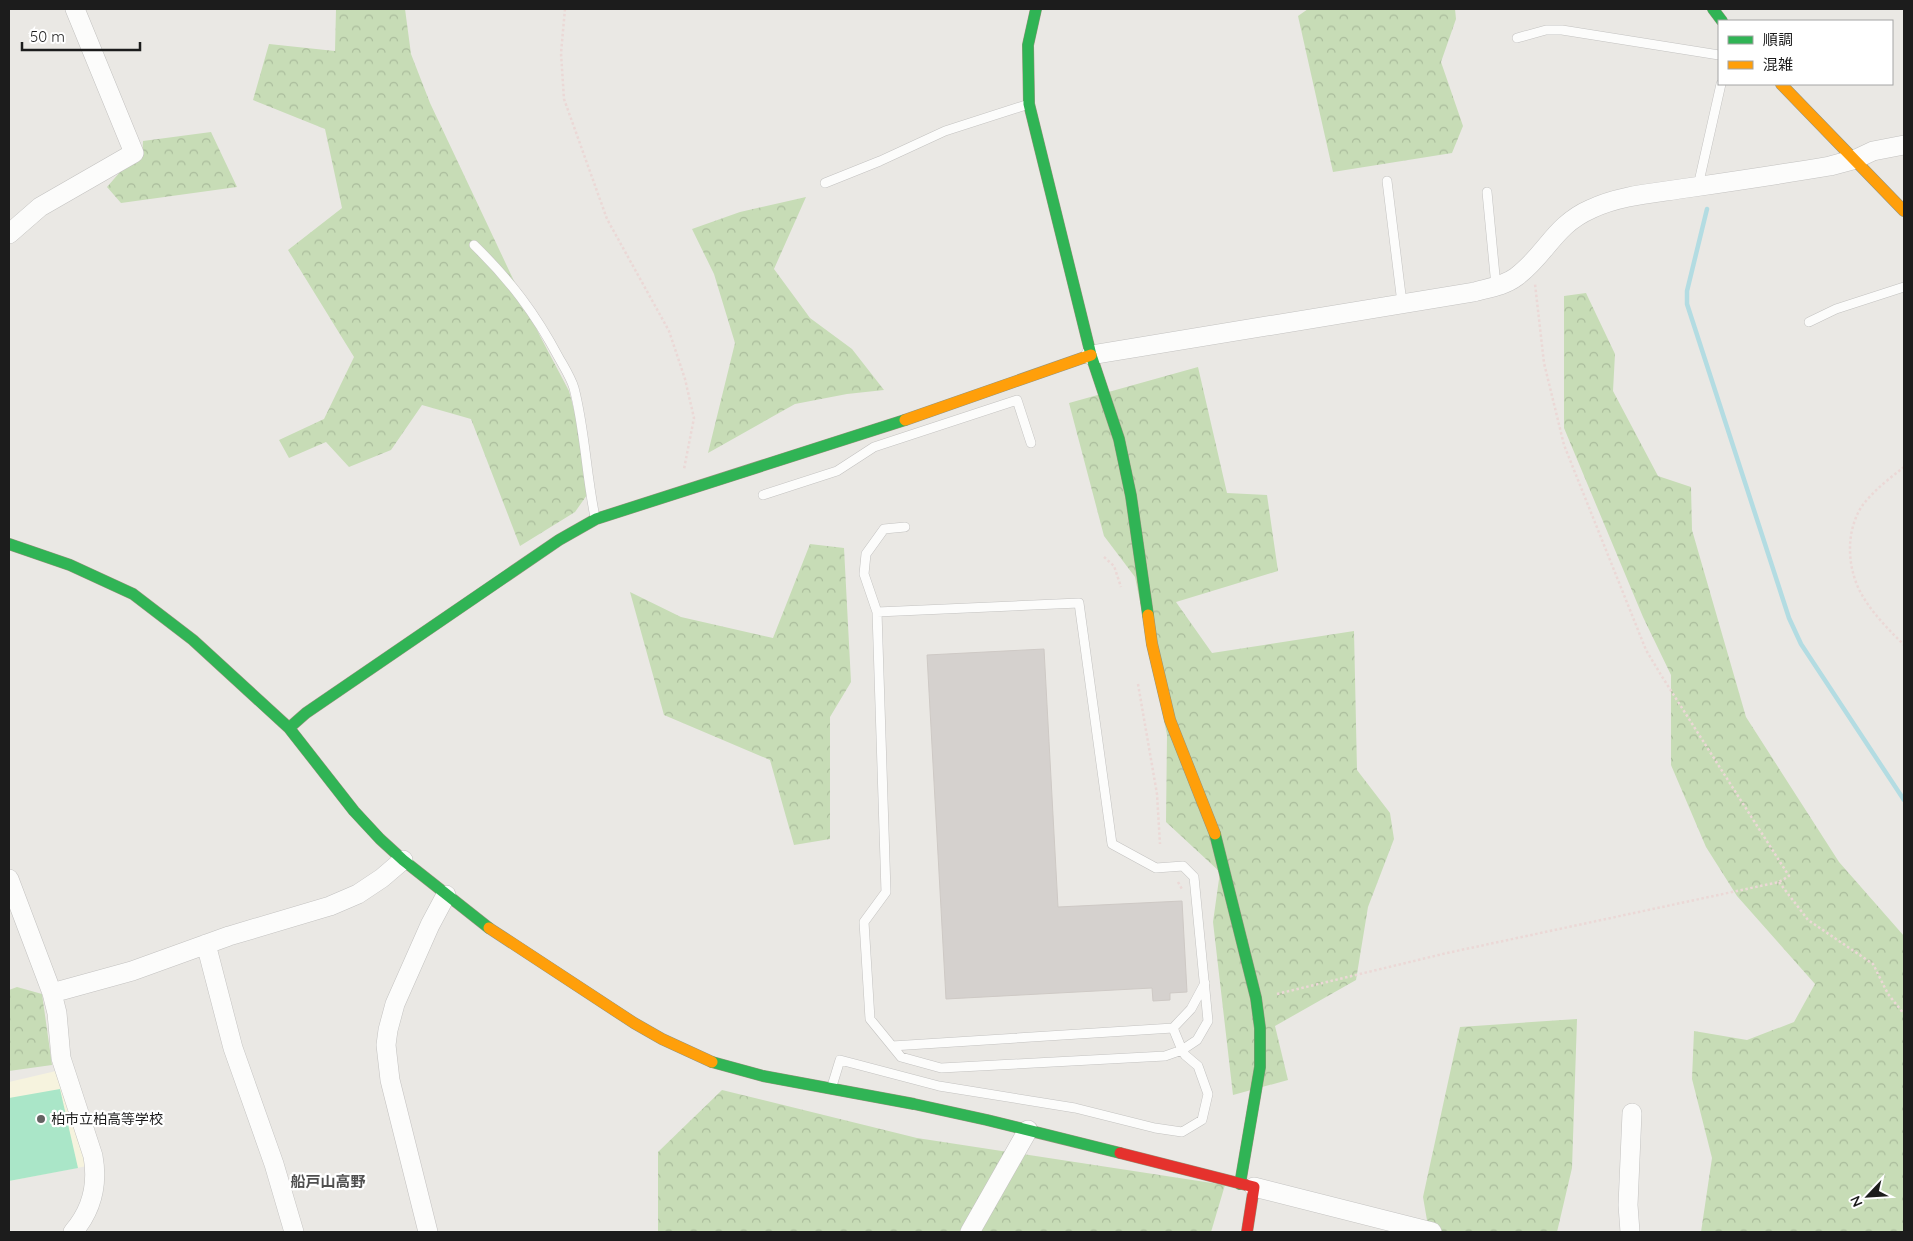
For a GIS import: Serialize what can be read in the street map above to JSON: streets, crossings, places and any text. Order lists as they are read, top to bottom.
{
  "districts": ["船戸山高野"],
  "places": ["柏市立柏高等学校"],
  "legend": ["順調", "混雑"],
  "scale_bar": "50 m",
  "north": "bottom left"
}
